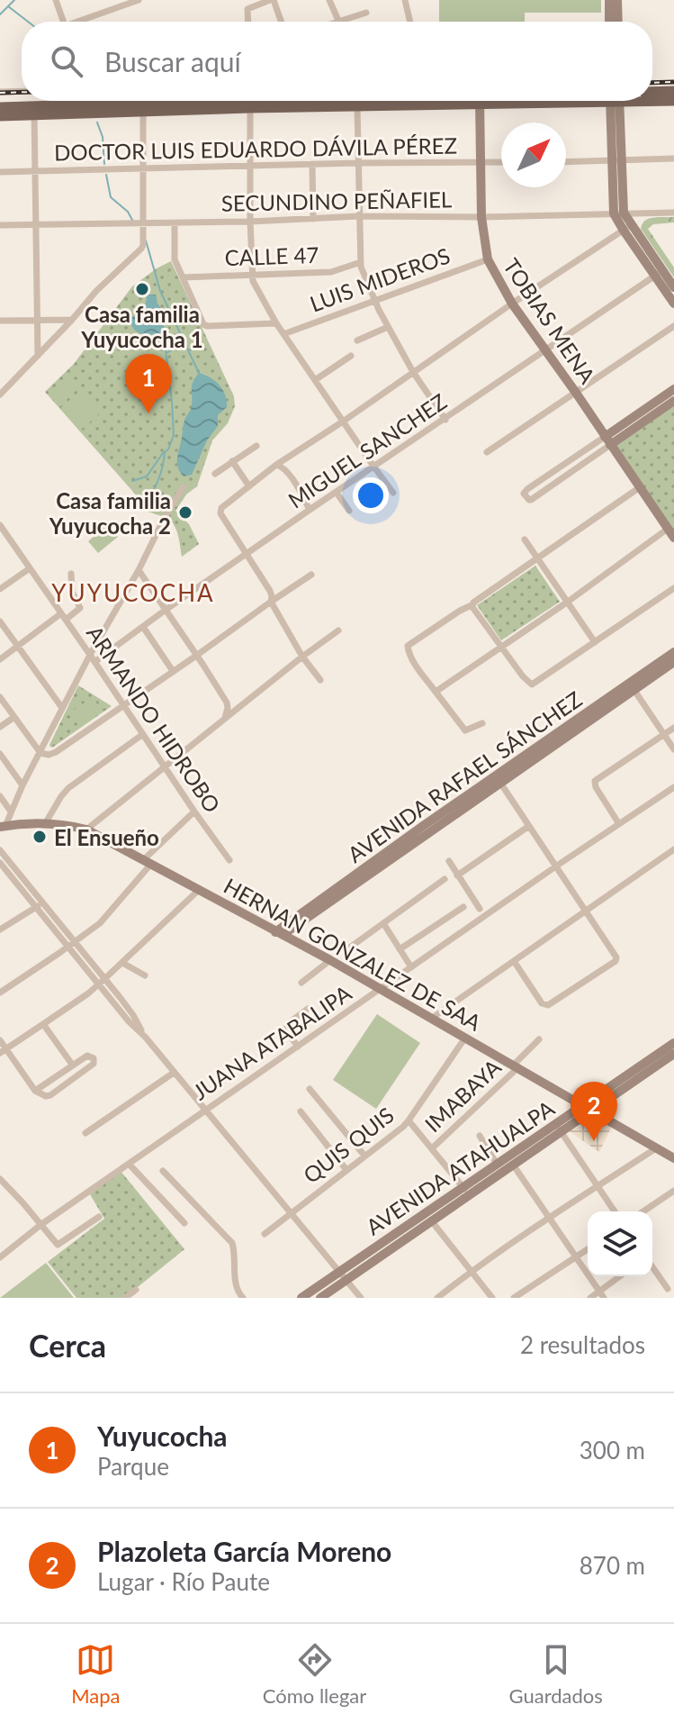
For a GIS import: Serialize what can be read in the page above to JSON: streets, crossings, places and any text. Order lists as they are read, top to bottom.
{
  "streets": {
    "street": [
      "DOCTOR LUIS EDUARDO DÁVILA PÉREZ",
      "SECUNDINO PEÑAFIEL",
      "CALLE 47",
      "LUIS MIDEROS",
      "TOBIAS MENA",
      "MIGUEL SANCHEZ",
      "ARMANDO HIDROBO",
      "AVENIDA RAFAEL SÁNCHEZ",
      "HERNAN GONZALEZ DE SAA",
      "JUANA ATABALIPA",
      "IMABAYA",
      "QUIS QUIS",
      "AVENIDA ATAHUALPA"
    ]
  },
  "crossings": [
    ["DOCTOR LUIS EDUARDO DÁVILA PÉREZ", "TOBIAS MENA"],
    ["SECUNDINO PEÑAFIEL", "TOBIAS MENA"],
    ["LUIS MIDEROS", "TOBIAS MENA"],
    ["TOBIAS MENA", "MIGUEL SANCHEZ"],
    ["MIGUEL SANCHEZ", "ARMANDO HIDROBO"],
    ["AVENIDA RAFAEL SÁNCHEZ", "HERNAN GONZALEZ DE SAA"],
    ["HERNAN GONZALEZ DE SAA", "JUANA ATABALIPA"],
    ["HERNAN GONZALEZ DE SAA", "IMABAYA"],
    ["HERNAN GONZALEZ DE SAA", "QUIS QUIS"],
    ["HERNAN GONZALEZ DE SAA", "AVENIDA ATAHUALPA"]
  ],
  "districts": ["YUYUCOCHA"],
  "places": ["Casa familia Yuyucocha 1", "Casa familia Yuyucocha 2", "El Ensueño"],
  "north": "top right",
  "page": {
    "search": "Buscar aquí",
    "pins": ["1", "2"],
    "heading": ["Cerca", "2 resultados"],
    "list": [
      {
        "mark": "1",
        "name": "Yuyucocha",
        "note": "Parque",
        "value": "300 m"
      },
      {
        "mark": "2",
        "name": "Plazoleta García Moreno",
        "note": "Lugar · Río Paute",
        "value": "870 m"
      }
    ],
    "nav": ["Mapa", "Cómo llegar", "Guardados"]
  }
}
